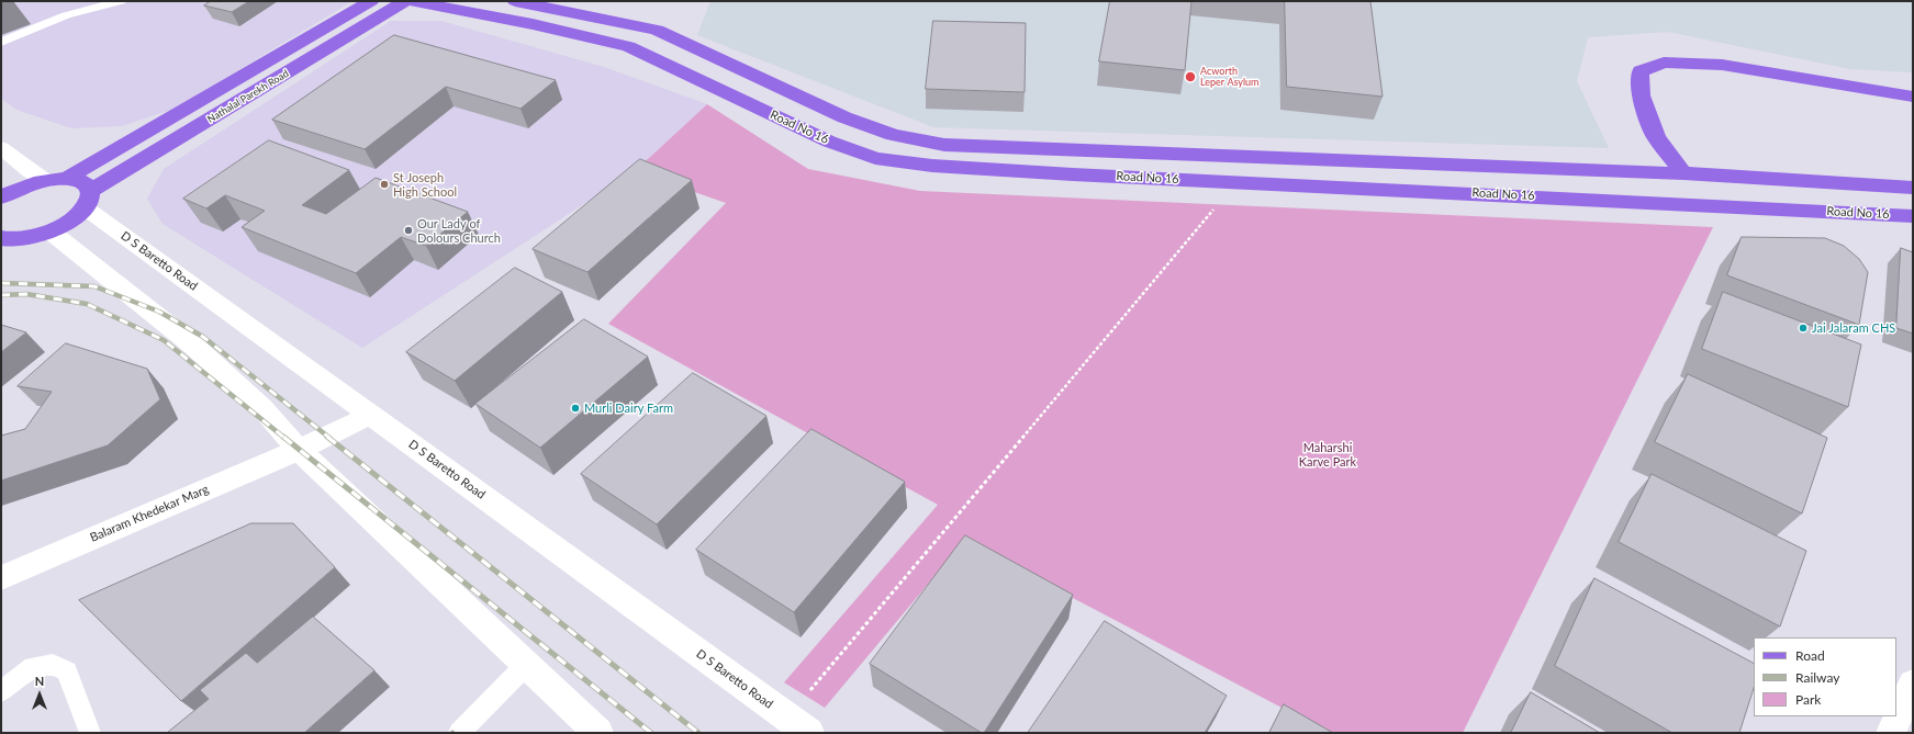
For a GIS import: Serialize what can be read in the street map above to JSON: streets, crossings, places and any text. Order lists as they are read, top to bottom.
{
  "streets": {
    "main road": [
      "Nathalal Parekh Road",
      "Road No 16",
      "D S Baretto Road",
      "Balaram Khedekar Marg"
    ]
  },
  "crossings": [
    ["Nathalal Parekh Road", "D S Baretto Road"],
    ["D S Baretto Road", "Balaram Khedekar Marg"]
  ],
  "parks": ["Maharshi Karve Park"],
  "places": [
    "Acworth Leper Asylum",
    "St Joseph High School",
    "Our Lady of Dolours Church",
    "Jai Jalaram CHS",
    "Murli Dairy Farm"
  ],
  "legend": ["Road", "Railway", "Park"],
  "north": "top"
}
